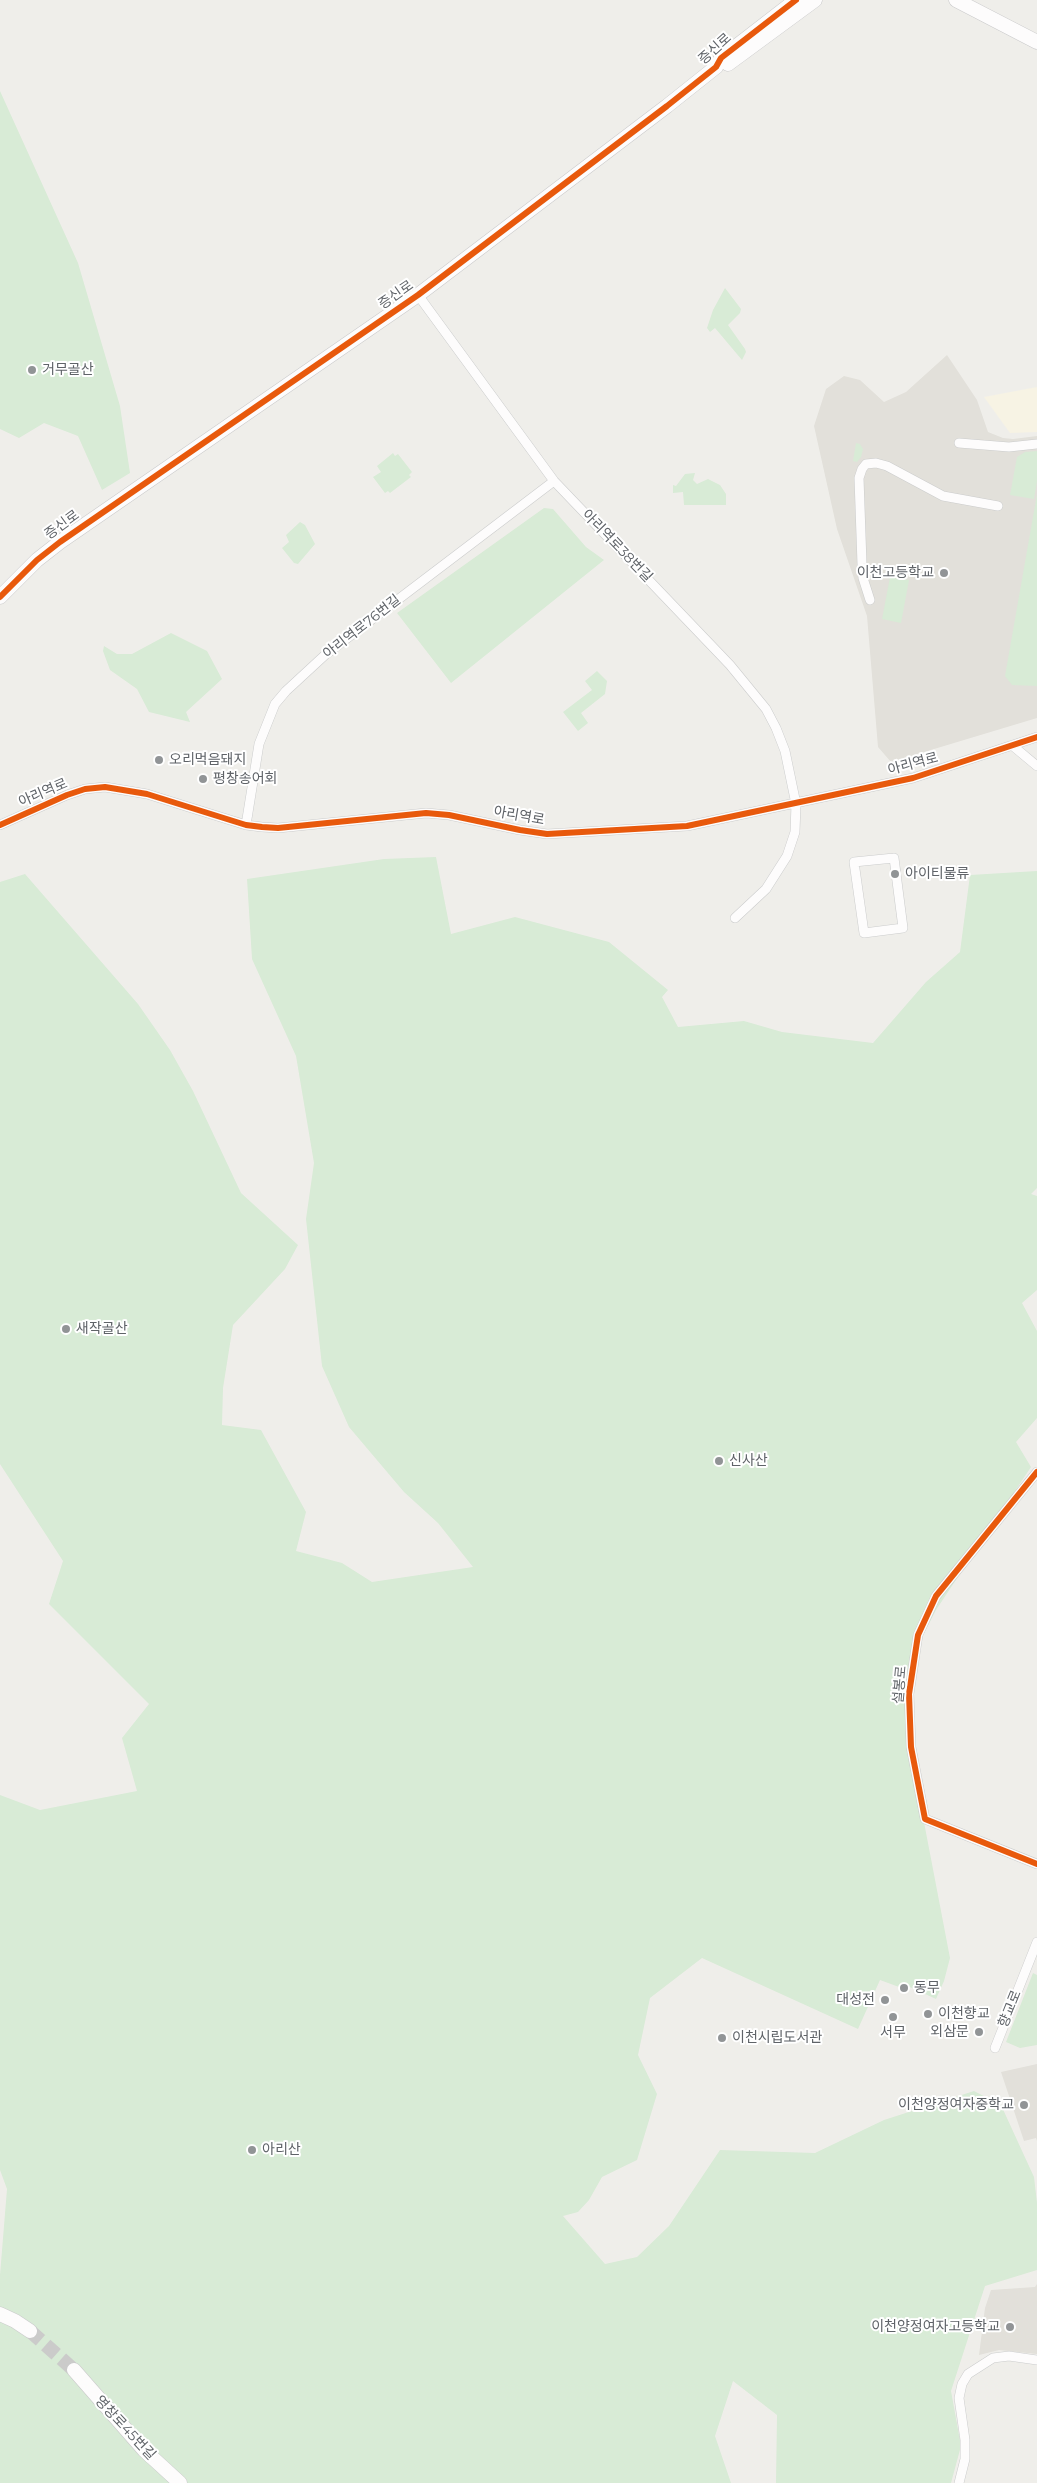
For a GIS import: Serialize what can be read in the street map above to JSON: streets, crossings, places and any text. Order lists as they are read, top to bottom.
{
  "streets": {
    "street": [
      "증신로",
      "아리역로38번길",
      "아리역로76번길",
      "아리역로",
      "설봉로",
      "향교로",
      "영창로45번길"
    ]
  },
  "crossings": [
    ["증신로", "아리역로38번길"],
    ["아리역로38번길", "아리역로76번길"],
    ["아리역로38번길", "아리역로"],
    ["아리역로76번길", "아리역로"]
  ],
  "places": [
    "거무골산",
    "이천고등학교",
    "오리먹음돼지",
    "평창송어회",
    "아이티물류",
    "새작골산",
    "신사산",
    "동무",
    "대성전",
    "이천향교",
    "서무",
    "외삼문",
    "이천시립도서관",
    "이천양정여자중학교",
    "아리산",
    "이천양정여자고등학교"
  ]
}
